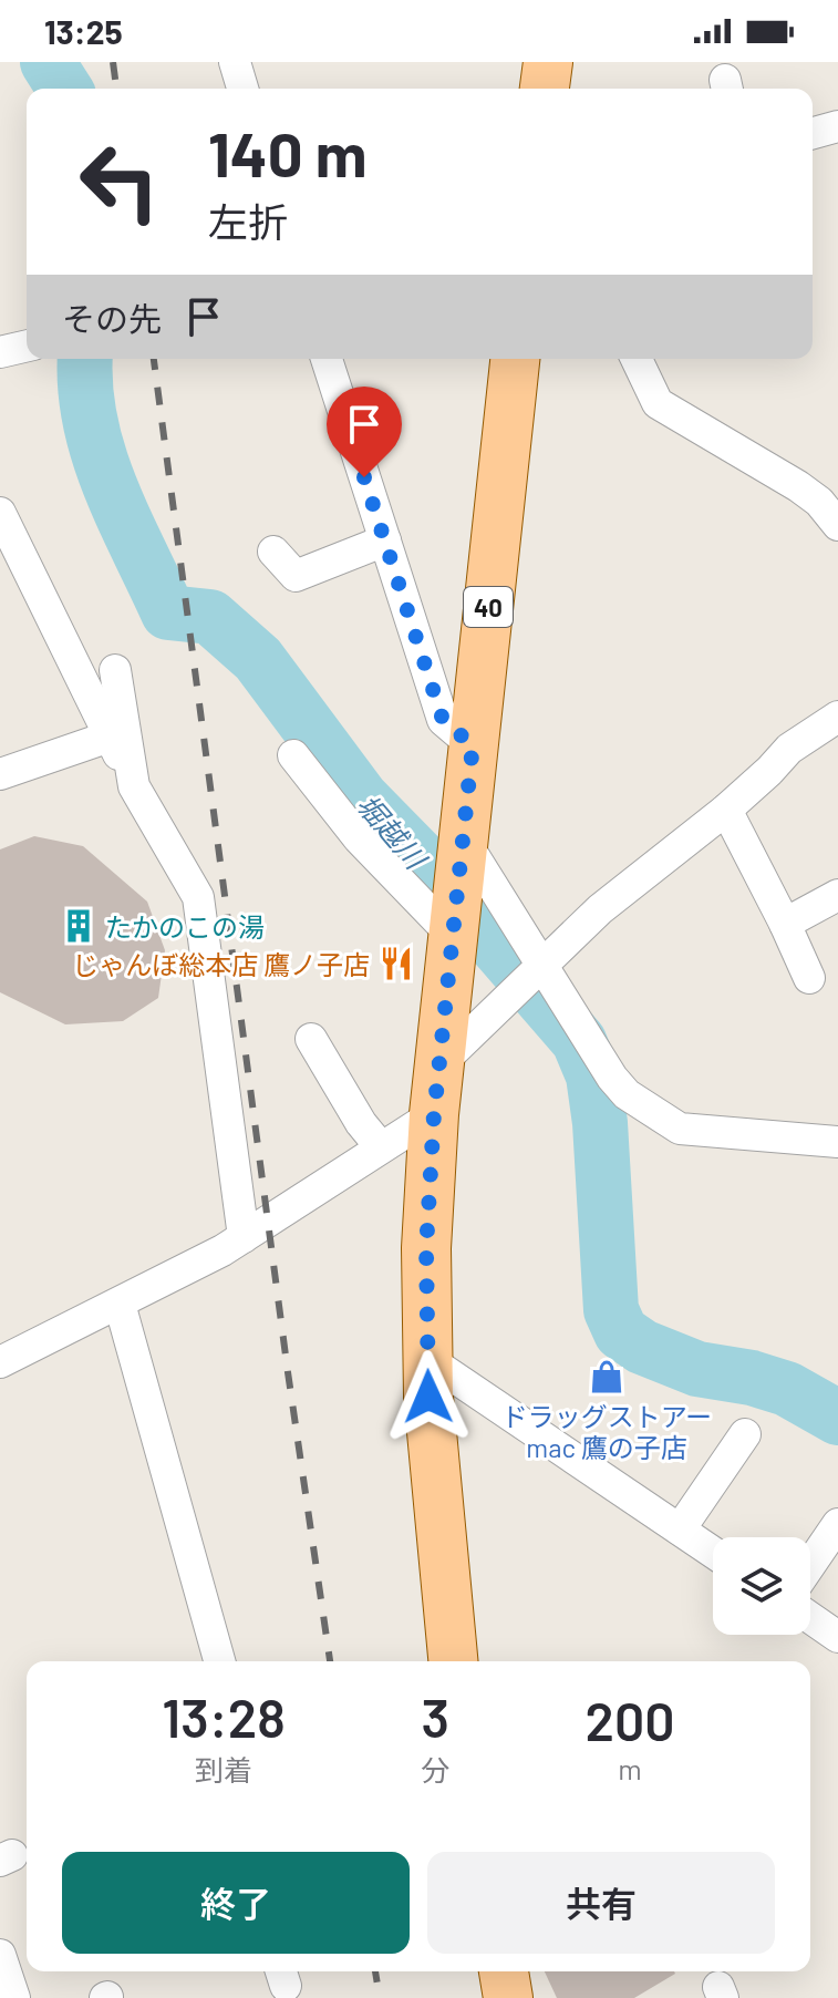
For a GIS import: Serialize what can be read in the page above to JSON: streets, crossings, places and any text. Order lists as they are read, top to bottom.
{
  "streets": {
    "main road": ["40"]
  },
  "water": ["堀越川"],
  "places": {
    "building": ["たかのこの湯"],
    "restaurant": ["じゃんぼ総本店 鷹ノ子店"],
    "shop": ["ドラッグストアー mac 鷹の子店"]
  },
  "page": {
    "status": "13:25",
    "turn": ["140 m", "左折"],
    "then": "その先",
    "eta": [
      "13:28",
      "到着",
      "3",
      "分",
      "200",
      "m"
    ],
    "buttons": ["終了", "共有"]
  }
}
